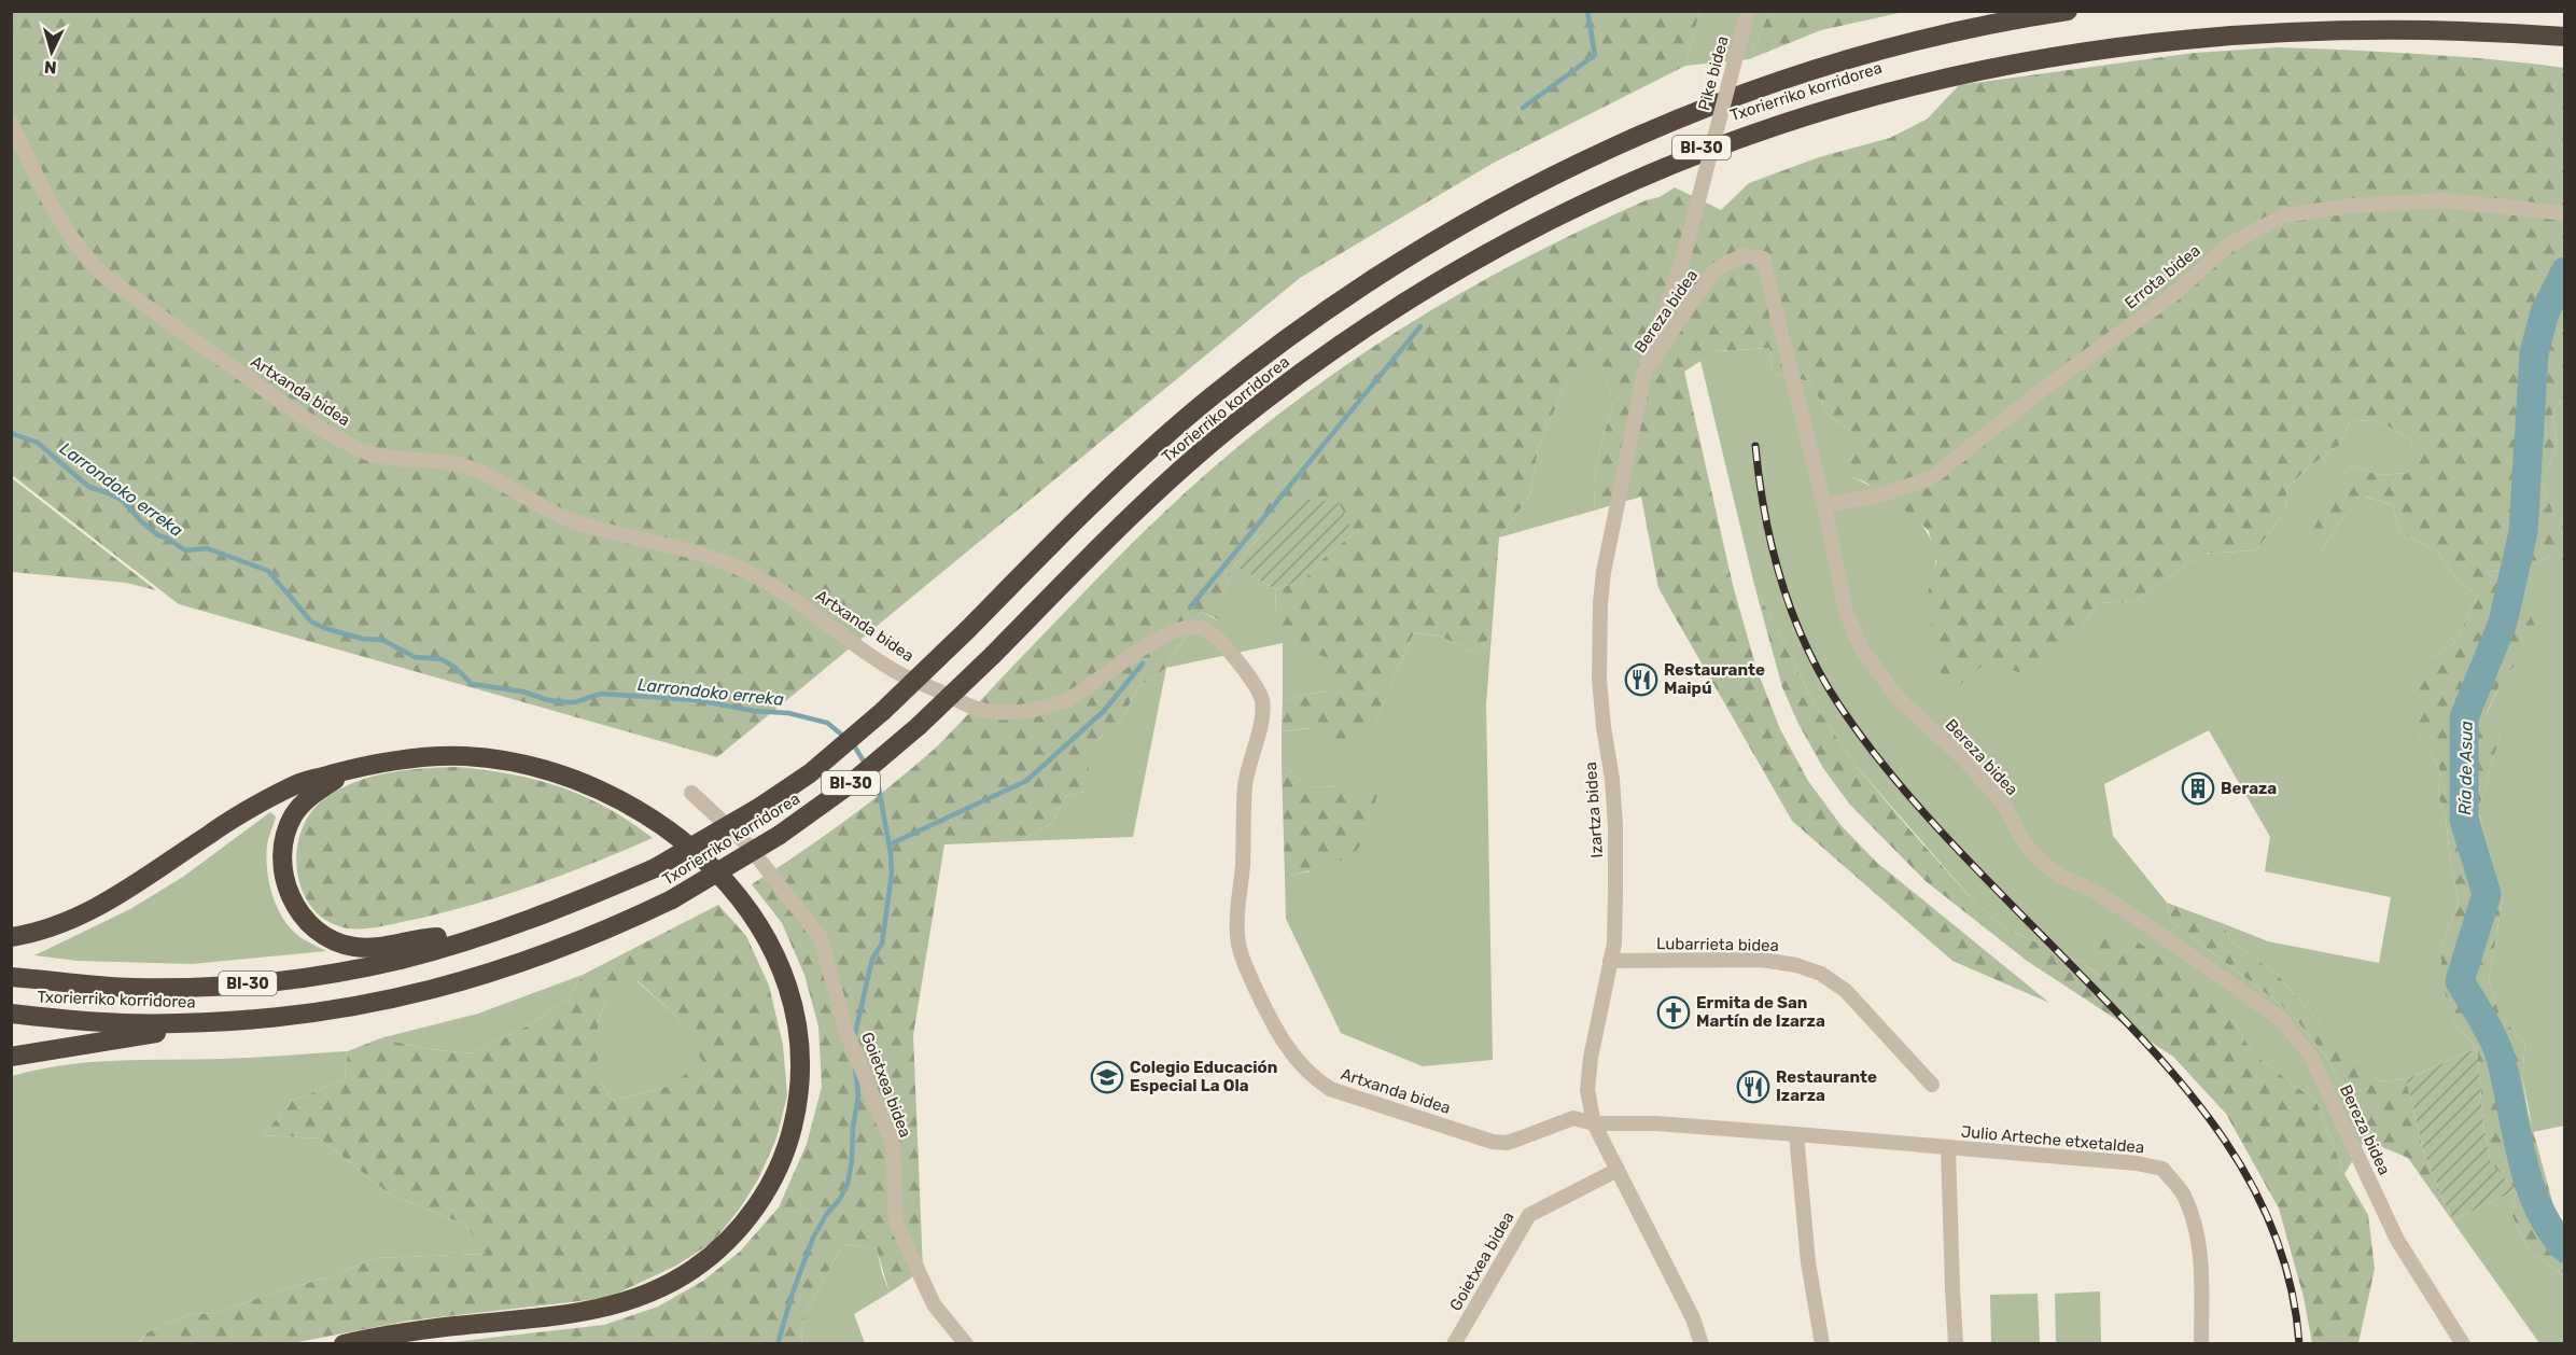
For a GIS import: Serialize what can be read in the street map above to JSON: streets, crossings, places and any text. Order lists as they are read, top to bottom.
{
  "streets": {
    "highway": ["Txorierriko korridorea", "BI-30"],
    "street": [
      "Pike bidea",
      "Errota bidea",
      "Bereza bidea",
      "Artxanda bidea",
      "Izartza bidea",
      "Lubarrieta bidea",
      "Goietxea bidea",
      "Julio Arteche etxetaldea"
    ]
  },
  "crossings": [
    ["Pike bidea", "Izartza bidea"],
    ["Errota bidea", "Bereza bidea"],
    ["Bereza bidea", "Izartza bidea"],
    ["Artxanda bidea", "Izartza bidea"],
    ["Artxanda bidea", "Julio Arteche etxetaldea"],
    ["Izartza bidea", "Lubarrieta bidea"],
    ["Izartza bidea", "Goietxea bidea"],
    ["Izartza bidea", "Julio Arteche etxetaldea"]
  ],
  "water": ["Larrondoko erreka", "Ría de Asua"],
  "places": {
    "restaurant": ["Restaurante Maipú", "Restaurante Izarza"],
    "building": ["Beraza"],
    "church": ["Ermita de San Martín de Izarza"],
    "school or university": ["Colegio Educación Especial La Ola"]
  },
  "north": "bottom"
}
